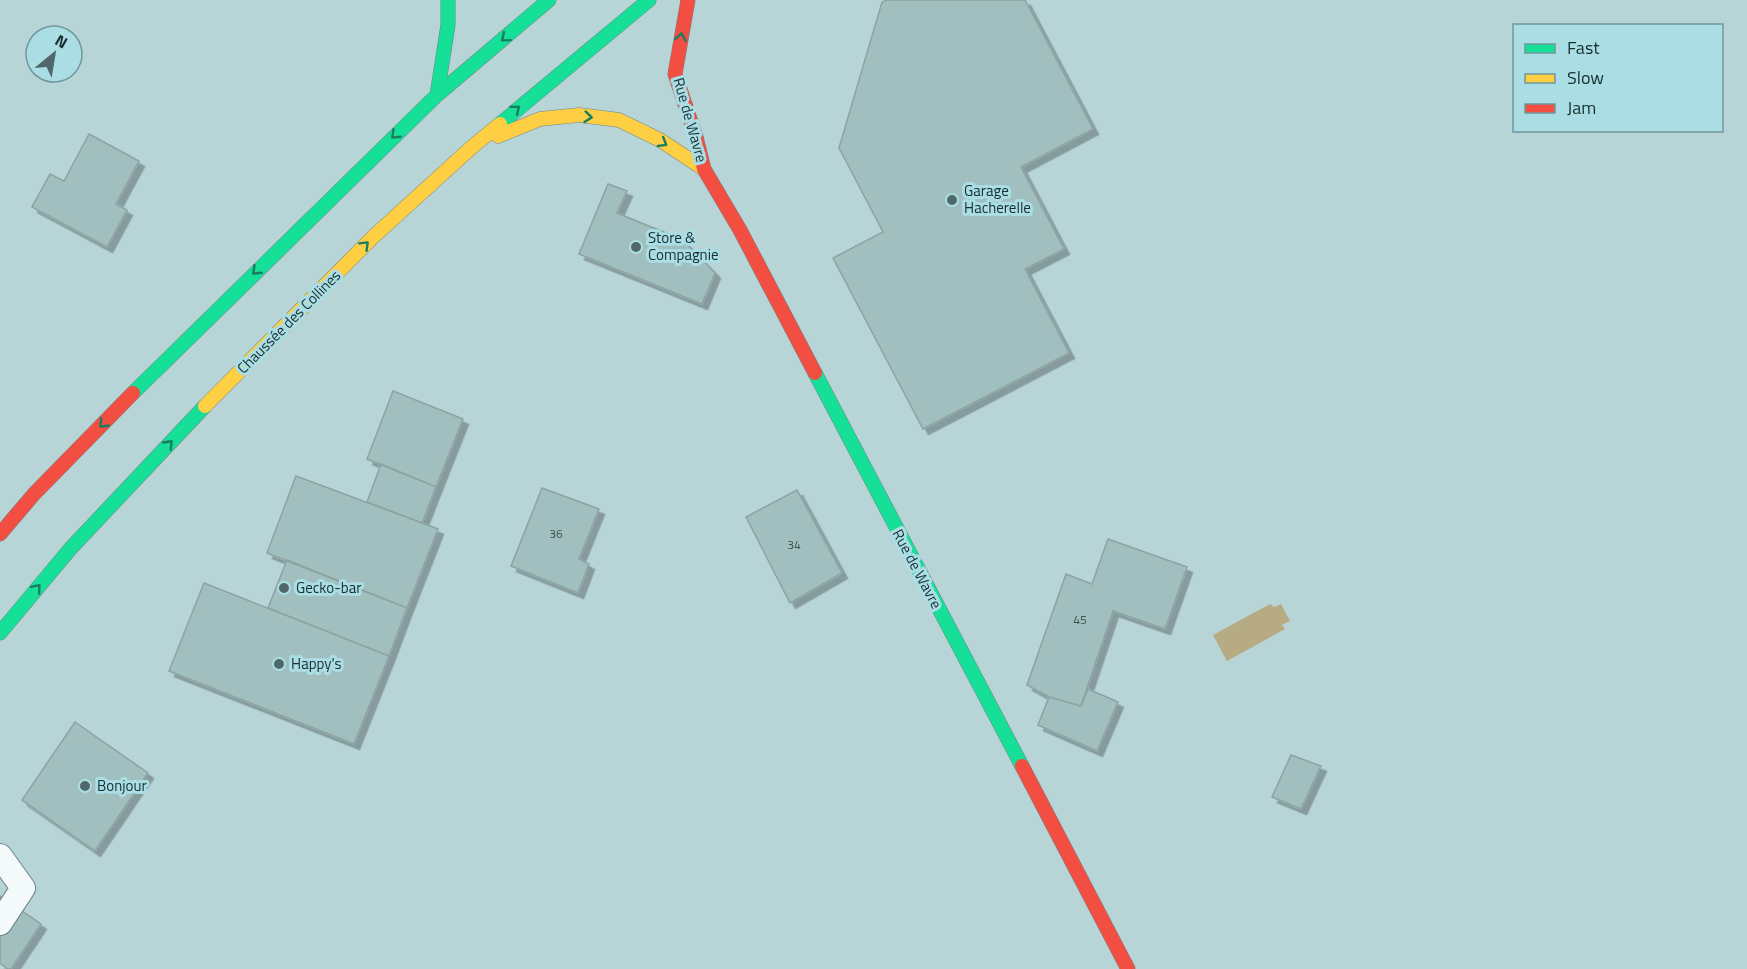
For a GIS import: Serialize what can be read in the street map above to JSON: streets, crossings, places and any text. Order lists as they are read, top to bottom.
{
  "streets": {
    "main road": ["Rue de Wavre", "Chaussée des Collines"]
  },
  "crossings": [
    ["Rue de Wavre", "Chaussée des Collines"]
  ],
  "places": [
    "Garage Hacherelle",
    "Store & Compagnie",
    "Gecko-bar",
    "Happy's",
    "Bonjour"
  ],
  "house_numbers": ["36", "34", "45"],
  "legend": ["Fast", "Slow", "Jam"],
  "north": "top right"
}
